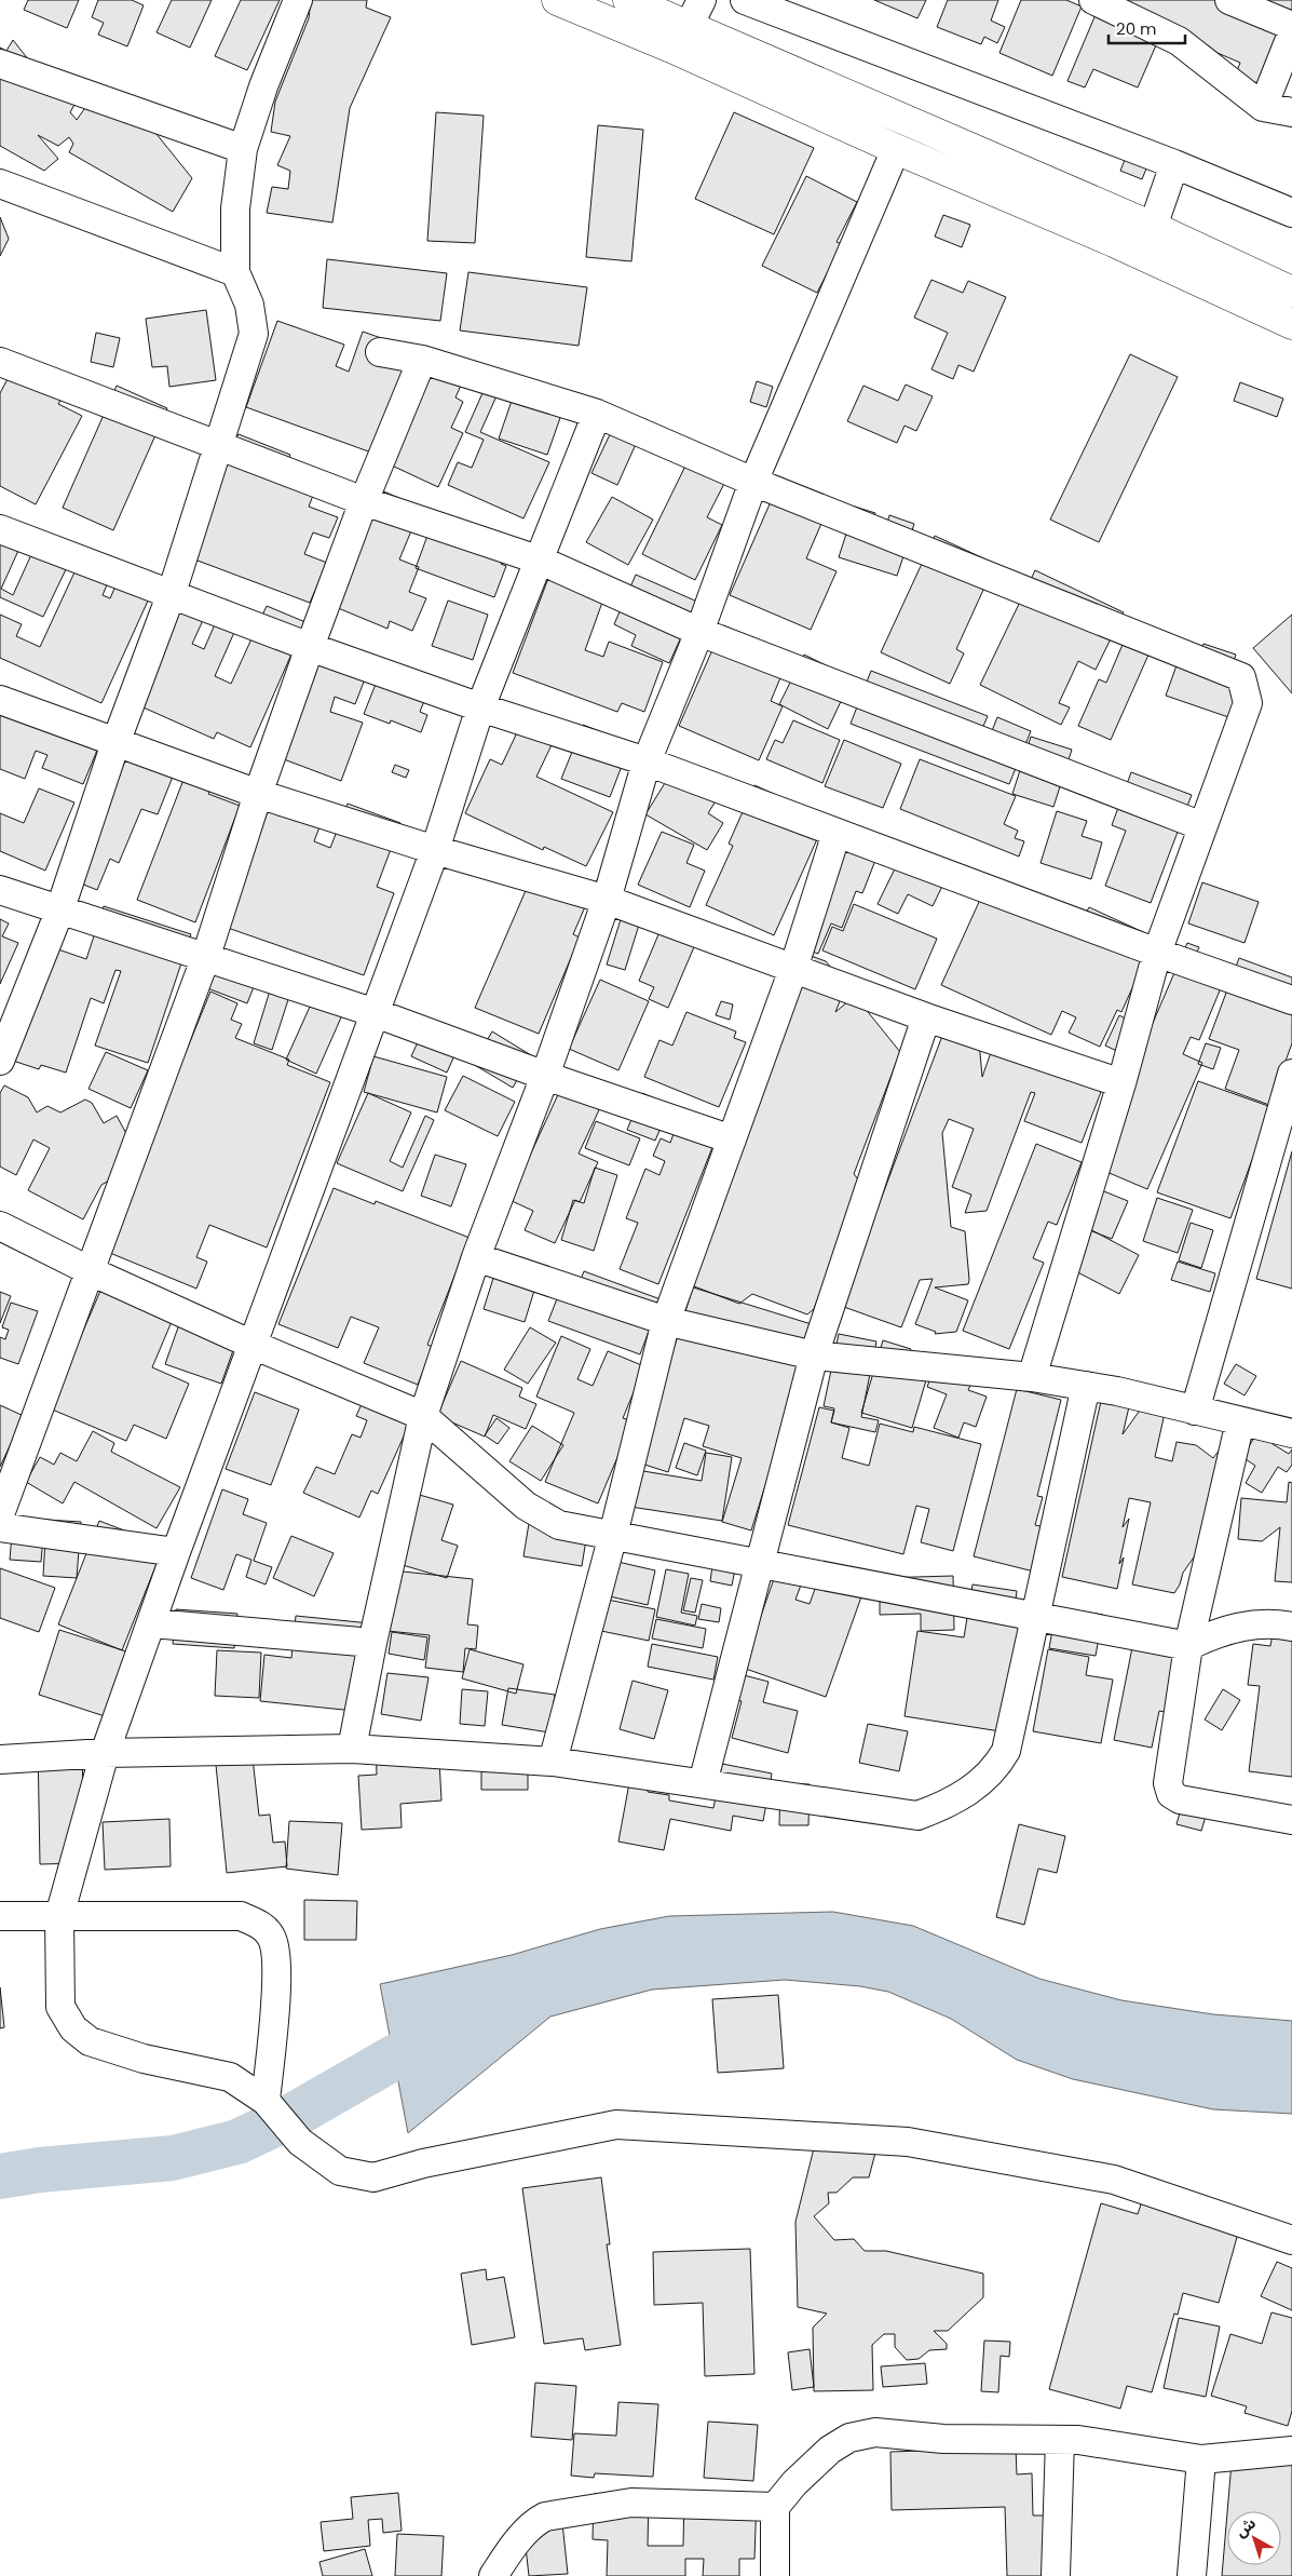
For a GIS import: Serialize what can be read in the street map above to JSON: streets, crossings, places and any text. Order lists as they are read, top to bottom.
{
  "scale_bar": "20 m",
  "north": "top left"
}
